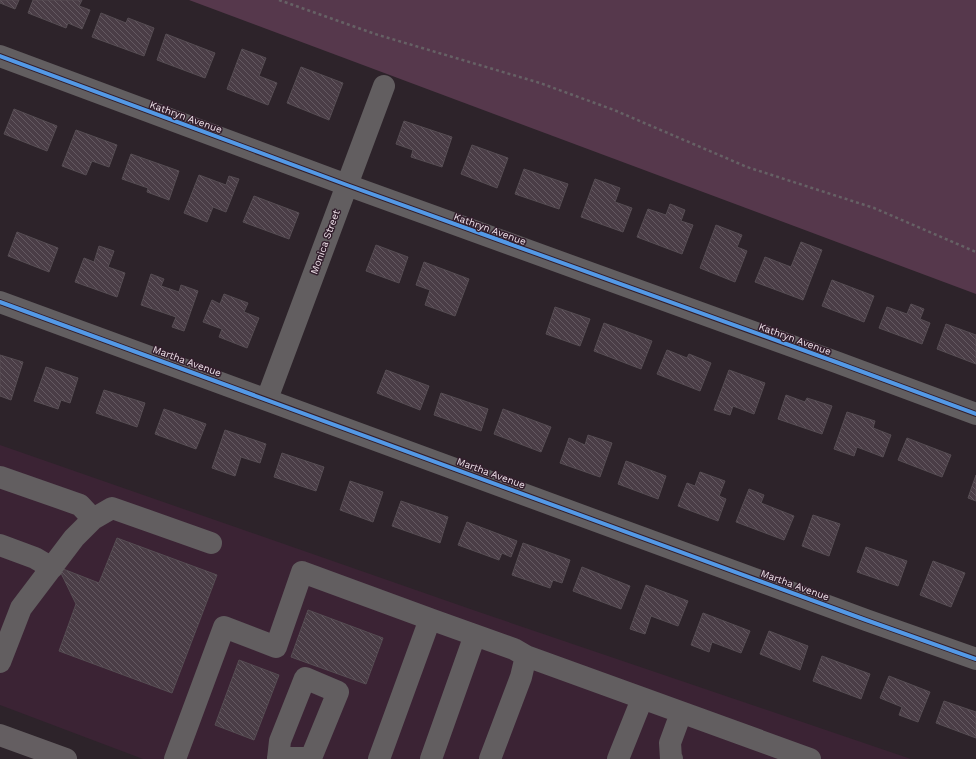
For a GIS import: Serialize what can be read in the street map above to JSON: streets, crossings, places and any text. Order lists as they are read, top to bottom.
{
  "streets": {
    "street": ["Kathryn Avenue", "Monica Street", "Martha Avenue"]
  },
  "crossings": [
    ["Kathryn Avenue", "Monica Street"],
    ["Monica Street", "Martha Avenue"]
  ]
}
